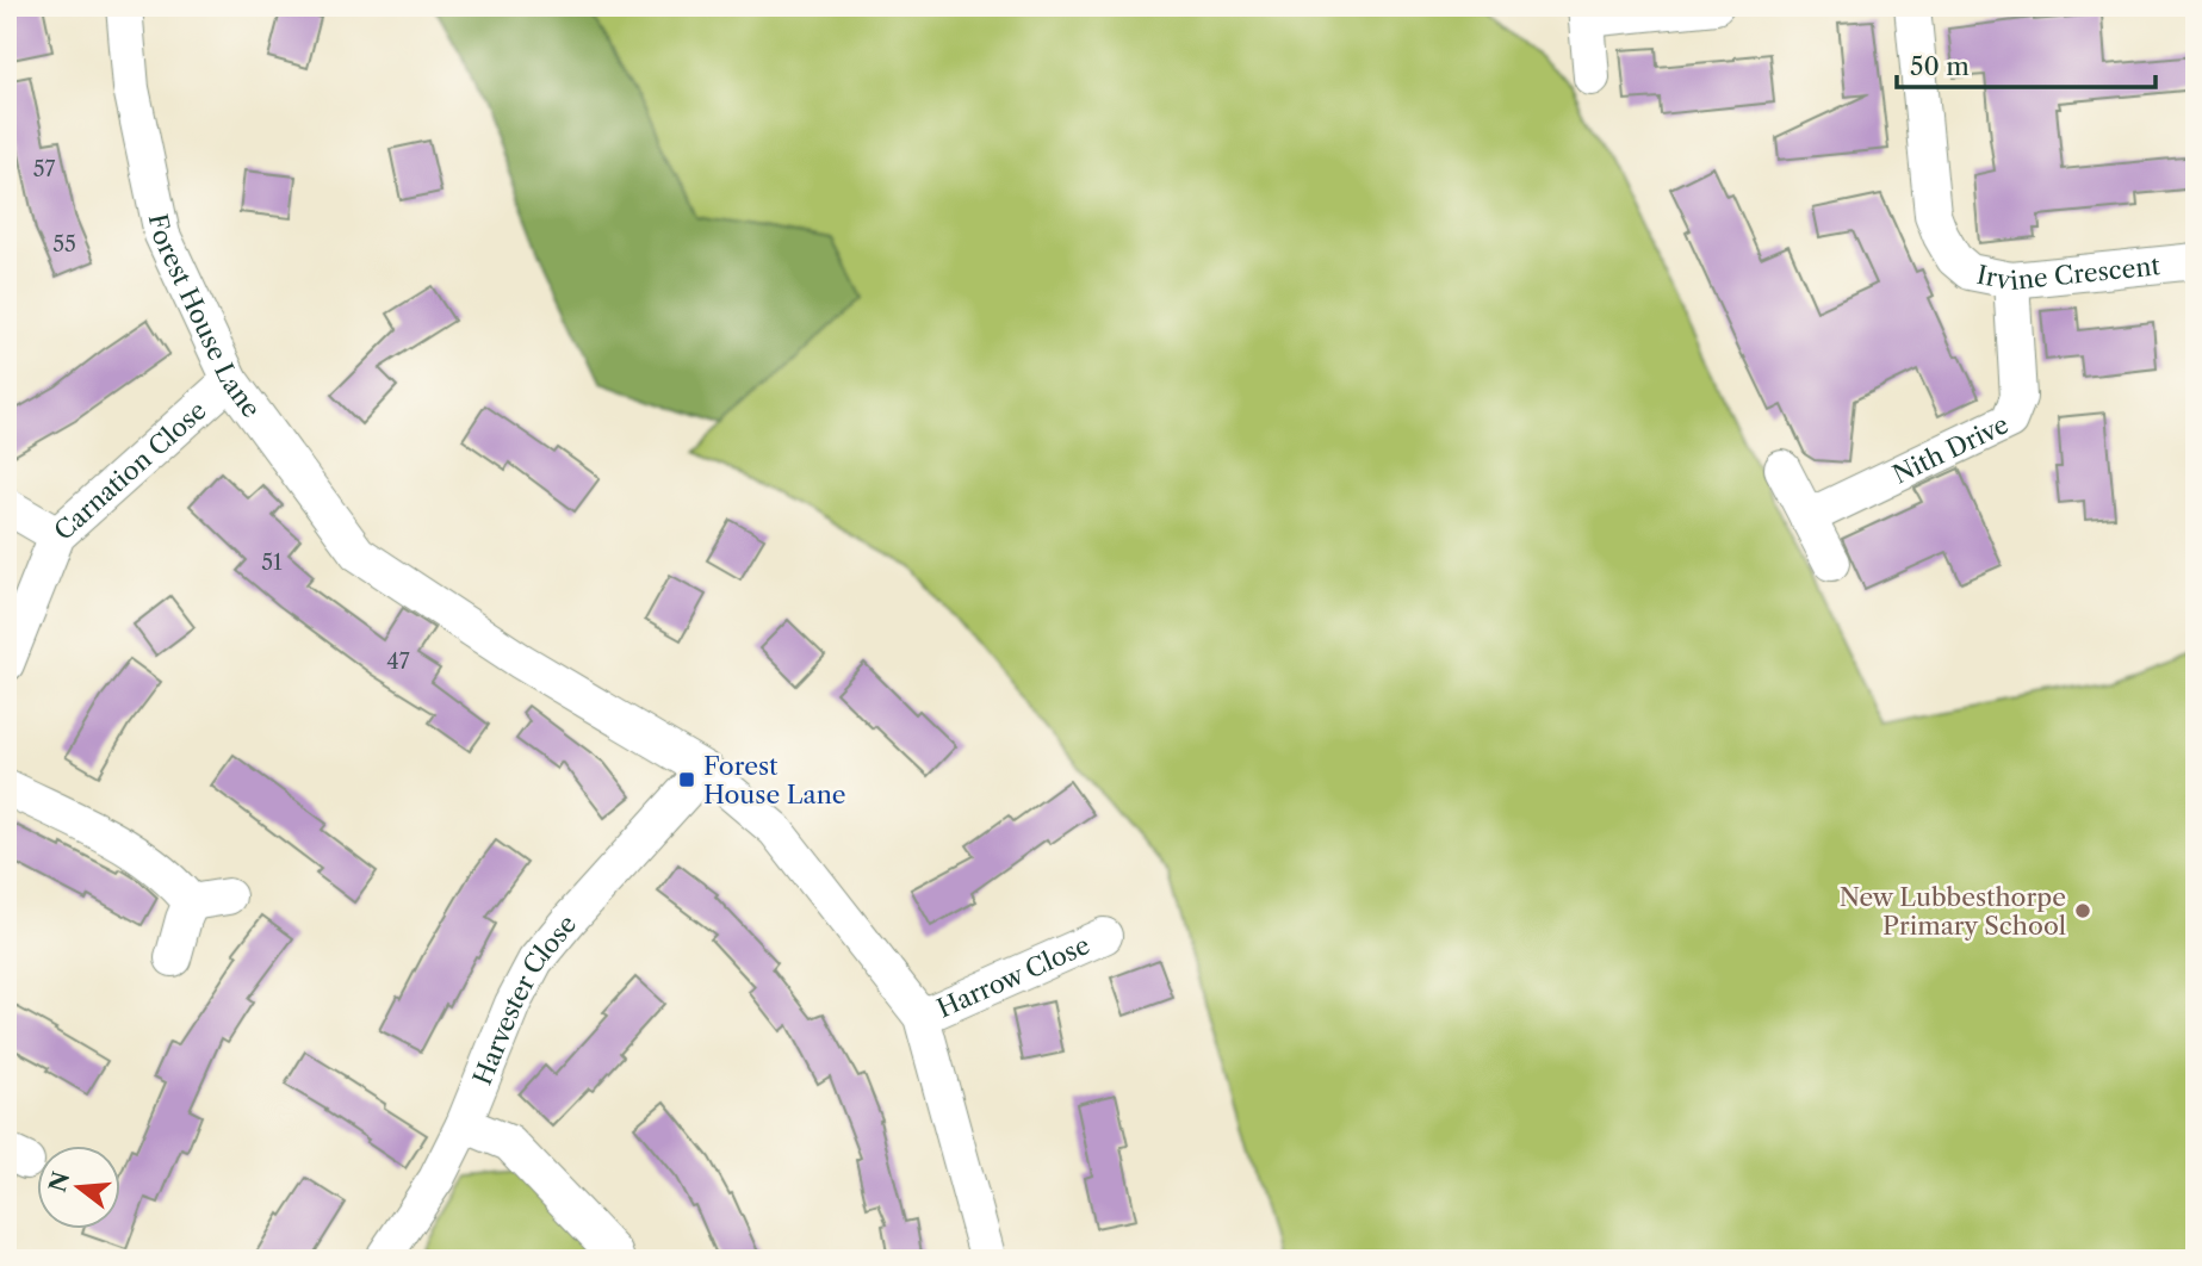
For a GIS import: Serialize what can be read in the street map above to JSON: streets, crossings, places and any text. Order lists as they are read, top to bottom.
{
  "streets": {
    "street": [
      "Irvine Crescent",
      "Forest House Lane",
      "Nith Drive",
      "Carnation Close",
      "Harrow Close",
      "Harvester Close"
    ]
  },
  "crossings": [
    ["Irvine Crescent", "Nith Drive"],
    ["Forest House Lane", "Carnation Close"],
    ["Forest House Lane", "Harrow Close"],
    ["Forest House Lane", "Harvester Close"]
  ],
  "places": {
    "transit": ["Forest House Lane"],
    "other": ["New Lubbesthorpe Primary School"]
  },
  "house_numbers": [
    "57",
    "55",
    "51",
    "47"
  ],
  "scale_bar": "50 m",
  "north": "left"
}
